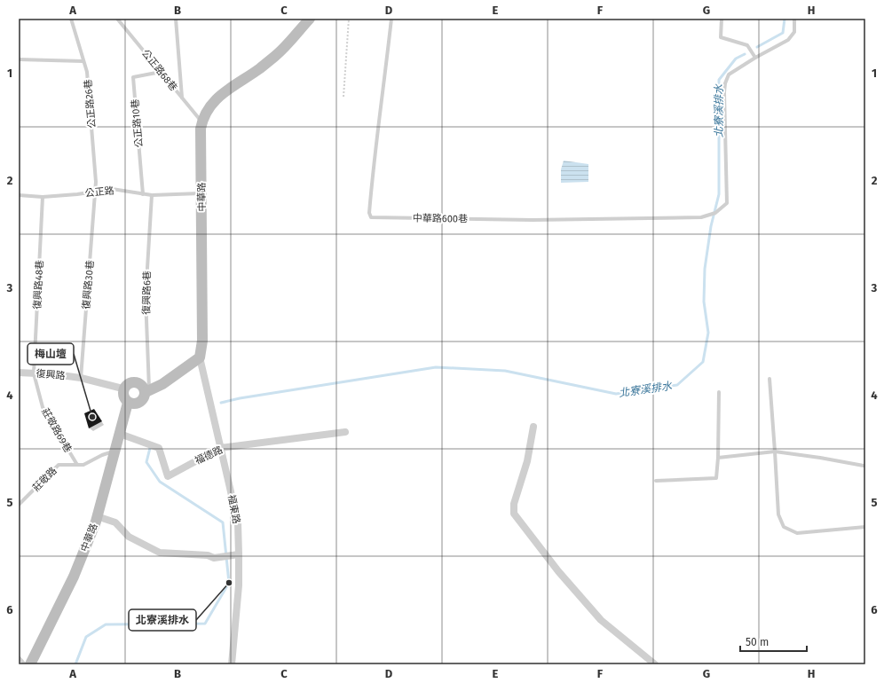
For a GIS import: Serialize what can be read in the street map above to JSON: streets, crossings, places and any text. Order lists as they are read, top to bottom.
{
  "streets": {
    "street": [
      "中華路",
      "復興路",
      "福德路",
      "福東路"
    ],
    "lane": [
      "公正路68巷",
      "公正路26巷",
      "公正路10巷",
      "公正路",
      "中華路600巷",
      "復興路48巷",
      "復興路30巷",
      "復興路6巷",
      "莊敬路69巷",
      "莊敬路"
    ]
  },
  "crossings": [
    ["公正路68巷", "中華路"],
    ["公正路26巷", "公正路"],
    ["公正路26巷", "復興路30巷"],
    ["公正路10巷", "公正路"],
    ["公正路", "中華路"],
    ["公正路", "復興路48巷"],
    ["公正路", "復興路30巷"],
    ["公正路", "復興路6巷"],
    ["中華路", "復興路6巷"],
    ["中華路", "復興路"],
    ["中華路", "福德路"],
    ["中華路", "莊敬路"],
    ["中華路", "福東路"],
    ["復興路48巷", "復興路"],
    ["復興路48巷", "莊敬路69巷"],
    ["復興路30巷", "復興路"],
    ["復興路6巷", "復興路"],
    ["復興路", "莊敬路69巷"],
    ["莊敬路69巷", "莊敬路"],
    ["福德路", "福東路"]
  ],
  "water": ["北寮溪排水"],
  "places": ["梅山壇", "北寮溪排水"],
  "scale_bar": "50 m",
  "grid": {
    "columns": [
      "A",
      "B",
      "C",
      "D",
      "E",
      "F",
      "G",
      "H"
    ],
    "rows": [
      "1",
      "2",
      "3",
      "4",
      "5",
      "6"
    ]
  }
}
